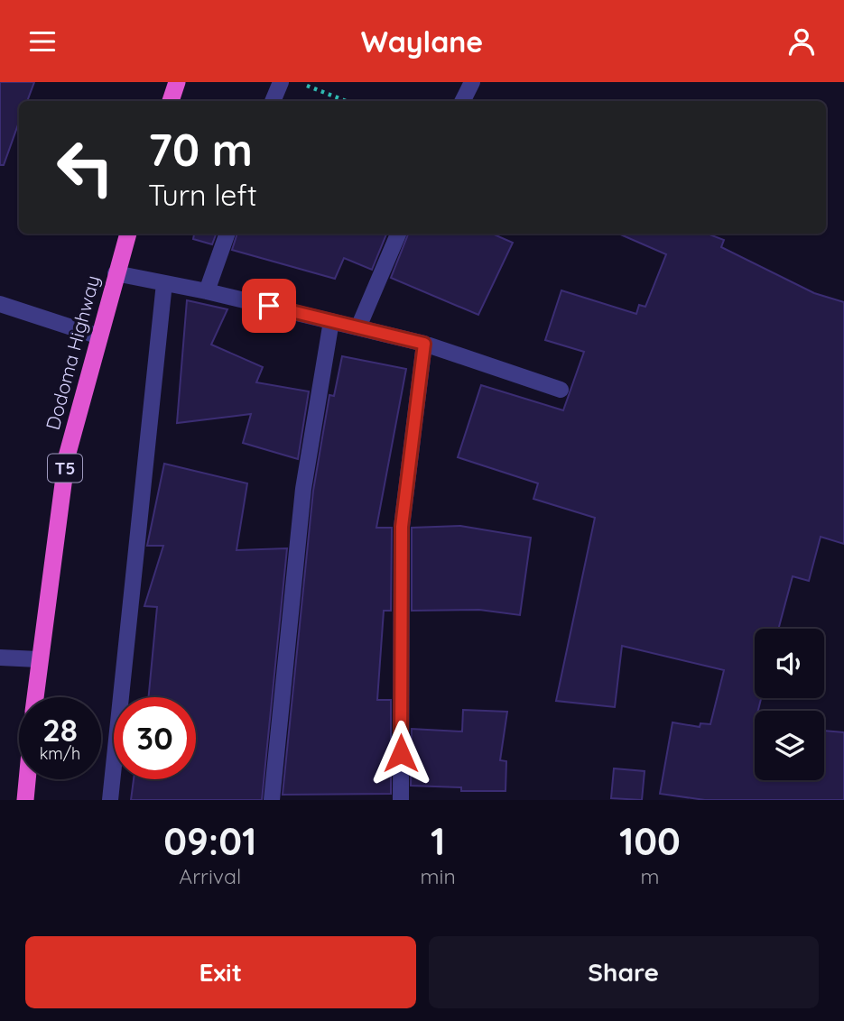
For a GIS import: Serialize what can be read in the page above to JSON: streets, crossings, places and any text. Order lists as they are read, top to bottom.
{
  "streets": {
    "highway": ["Dodoma Highway", "T5"]
  },
  "page": {
    "header": "Waylane",
    "turn": ["70 m", "Turn left"],
    "speed": "28 km/h",
    "limit": "30",
    "eta": [
      "09:01",
      "Arrival",
      "1",
      "min",
      "100",
      "m"
    ],
    "buttons": ["Exit", "Share"]
  }
}
